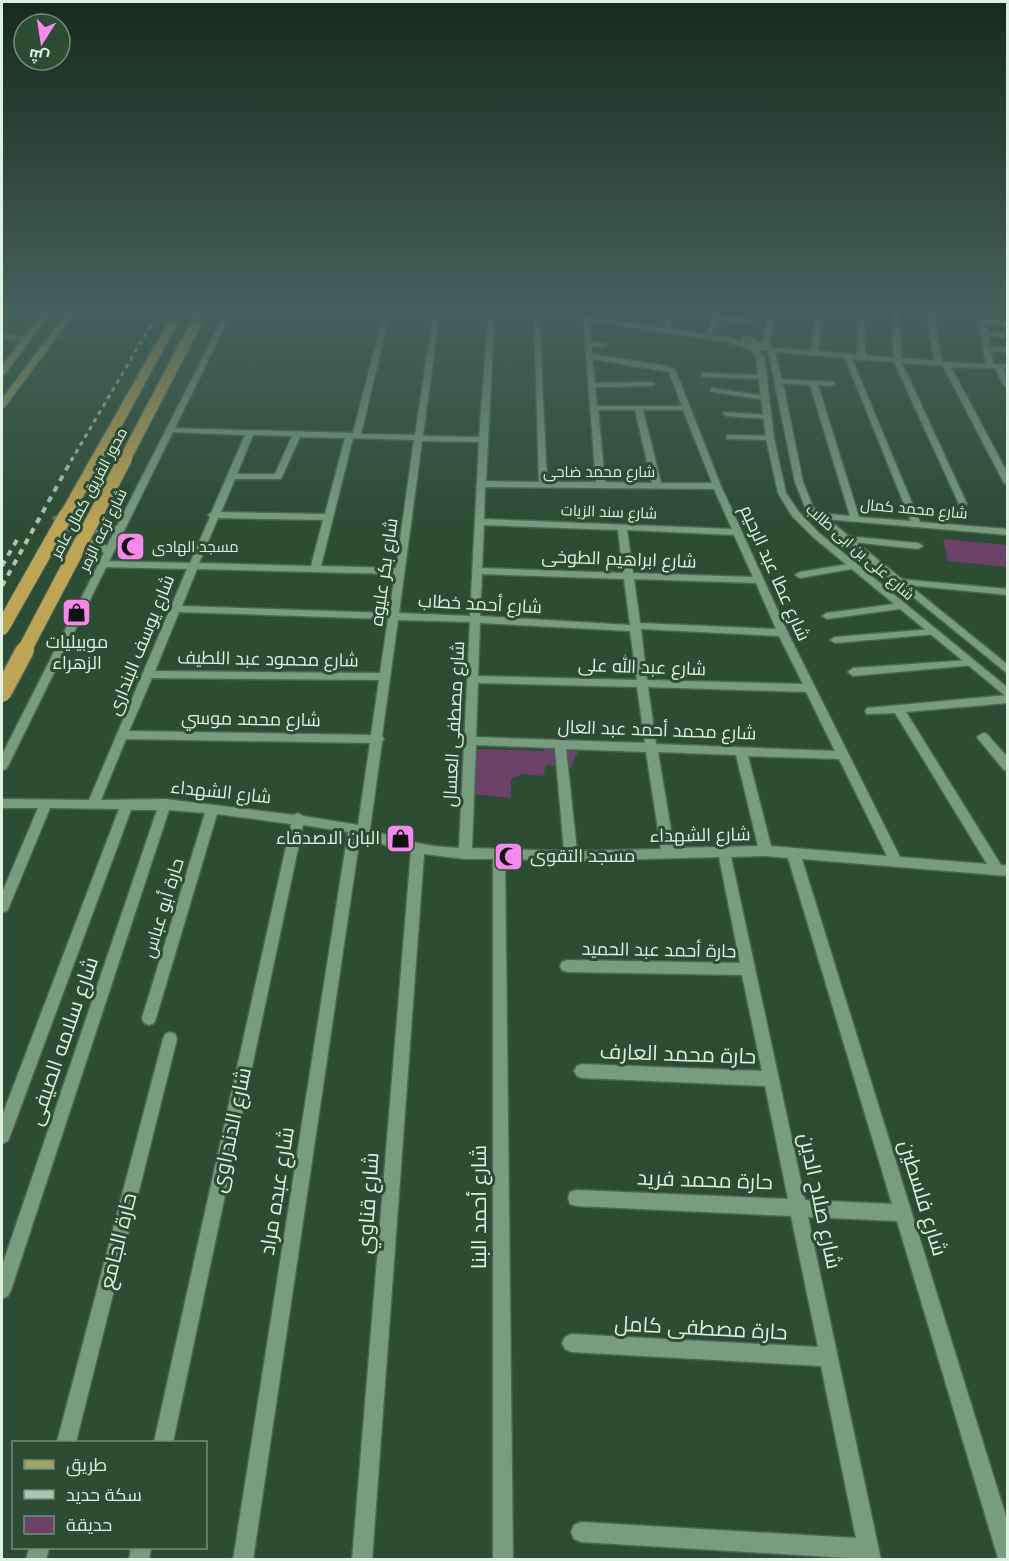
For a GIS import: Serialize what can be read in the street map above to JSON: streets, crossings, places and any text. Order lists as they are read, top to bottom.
{
  "streets": {
    "highway": ["محور الفريق كمال عامر"],
    "street": [
      "شارع محمد ضاحى",
      "شارع محمد كمال",
      "شارع سند الزيات",
      "شارع ترعه الزمر",
      "شارع على بن ابى طالب",
      "شارع ابراهيم الطوخى",
      "شارع بكر عليوه",
      "شارع عطا عبد الرحيم",
      "شارع أحمد خطاب",
      "شارع يوسف البندارى",
      "شارع محمود عبد اللطيف",
      "شارع عبد الله على",
      "شارع محمد موسي",
      "شارع مصطفى العسال",
      "شارع محمد أحمد عبد العال",
      "شارع الشهداء",
      "حارة أبو عباس",
      "حارة أحمد عبد الحميد",
      "شارع سلامه الصيفى",
      "حارة محمد العارف",
      "شارع الدندراوى",
      "حارة محمد فريد",
      "شارع عبده مراد",
      "شارع فلسطين",
      "شارع صلاح الدين",
      "شارع قناوي",
      "شارع أحمد البنا",
      "حارة الجامع",
      "حارة مصطفى كامل"
    ]
  },
  "crossings": [
    ["شارع محمد ضاحى", "شارع عطا عبد الرحيم"],
    ["شارع محمد ضاحى", "شارع مصطفى العسال"],
    ["شارع محمد كمال", "شارع على بن ابى طالب"],
    ["شارع سند الزيات", "شارع عطا عبد الرحيم"],
    ["شارع سند الزيات", "شارع مصطفى العسال"],
    ["شارع ابراهيم الطوخى", "شارع عطا عبد الرحيم"],
    ["شارع ابراهيم الطوخى", "شارع مصطفى العسال"],
    ["شارع بكر عليوه", "شارع أحمد خطاب"],
    ["شارع بكر عليوه", "شارع محمود عبد اللطيف"],
    ["شارع بكر عليوه", "شارع محمد موسي"],
    ["شارع بكر عليوه", "شارع الشهداء"],
    ["شارع بكر عليوه", "شارع عبده مراد"],
    ["شارع عطا عبد الرحيم", "شارع أحمد خطاب"],
    ["شارع عطا عبد الرحيم", "شارع عبد الله على"],
    ["شارع عطا عبد الرحيم", "شارع محمد أحمد عبد العال"],
    ["شارع عطا عبد الرحيم", "شارع الشهداء"],
    ["شارع أحمد خطاب", "شارع يوسف البندارى"],
    ["شارع أحمد خطاب", "شارع مصطفى العسال"],
    ["شارع يوسف البندارى", "شارع محمود عبد اللطيف"],
    ["شارع يوسف البندارى", "شارع محمد موسي"],
    ["شارع يوسف البندارى", "شارع الشهداء"],
    ["شارع عبد الله على", "شارع مصطفى العسال"],
    ["شارع مصطفى العسال", "شارع محمد أحمد عبد العال"],
    ["شارع مصطفى العسال", "شارع الشهداء"],
    ["شارع الشهداء", "حارة أبو عباس"],
    ["شارع الشهداء", "شارع سلامه الصيفى"],
    ["شارع الشهداء", "شارع الدندراوى"],
    ["شارع الشهداء", "شارع عبده مراد"],
    ["شارع الشهداء", "شارع فلسطين"],
    ["شارع الشهداء", "شارع صلاح الدين"],
    ["شارع الشهداء", "شارع قناوي"],
    ["شارع الشهداء", "شارع أحمد البنا"],
    ["حارة أحمد عبد الحميد", "شارع صلاح الدين"],
    ["حارة محمد العارف", "شارع صلاح الدين"],
    ["حارة محمد فريد", "شارع فلسطين"],
    ["حارة محمد فريد", "شارع صلاح الدين"],
    ["شارع صلاح الدين", "حارة مصطفى كامل"]
  ],
  "places": {
    "mosque": ["مسجد الهادى", "مسجد التقوى"],
    "shop": ["موبيليات الزهراء", "البان الاصدقاء"]
  },
  "legend": ["طريق", "سكة حديد", "حديقة"],
  "north": "bottom"
}
